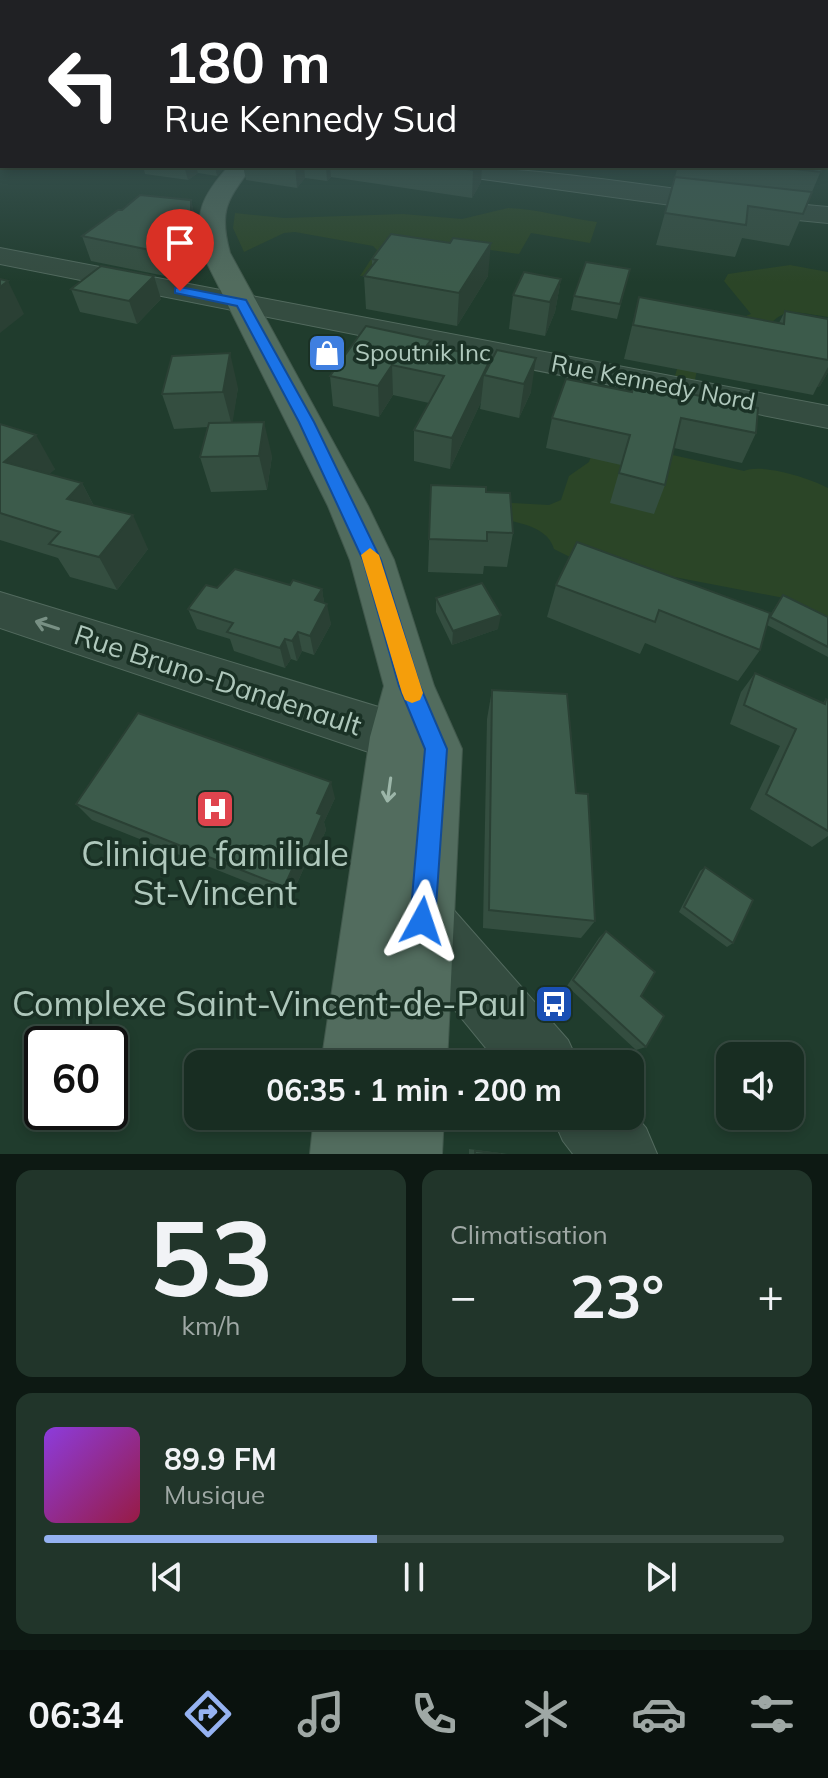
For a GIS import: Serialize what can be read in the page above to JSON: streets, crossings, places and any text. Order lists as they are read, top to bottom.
{
  "streets": {
    "street": ["Rue Kennedy Nord", "Rue Bruno-Dandenault"]
  },
  "one_way": ["Rue Bruno-Dandenault"],
  "places": {
    "shop": ["Spoutnik Inc"],
    "hospital": ["Clinique familiale St-Vincent"],
    "bus stop": ["Complexe Saint-Vincent-de-Paul"]
  },
  "page": {
    "turn": ["180 m", "Rue Kennedy Sud"],
    "limit": "60",
    "trip": "06:35 · 1 min · 200 m",
    "tile": [
      ["53", "km/h"],
      "Climatisation"
    ],
    "heat": ["−", "23°", "+"],
    "song": ["89.9 FM", "Musique"],
    "tabs": "06:34"
  }
}
